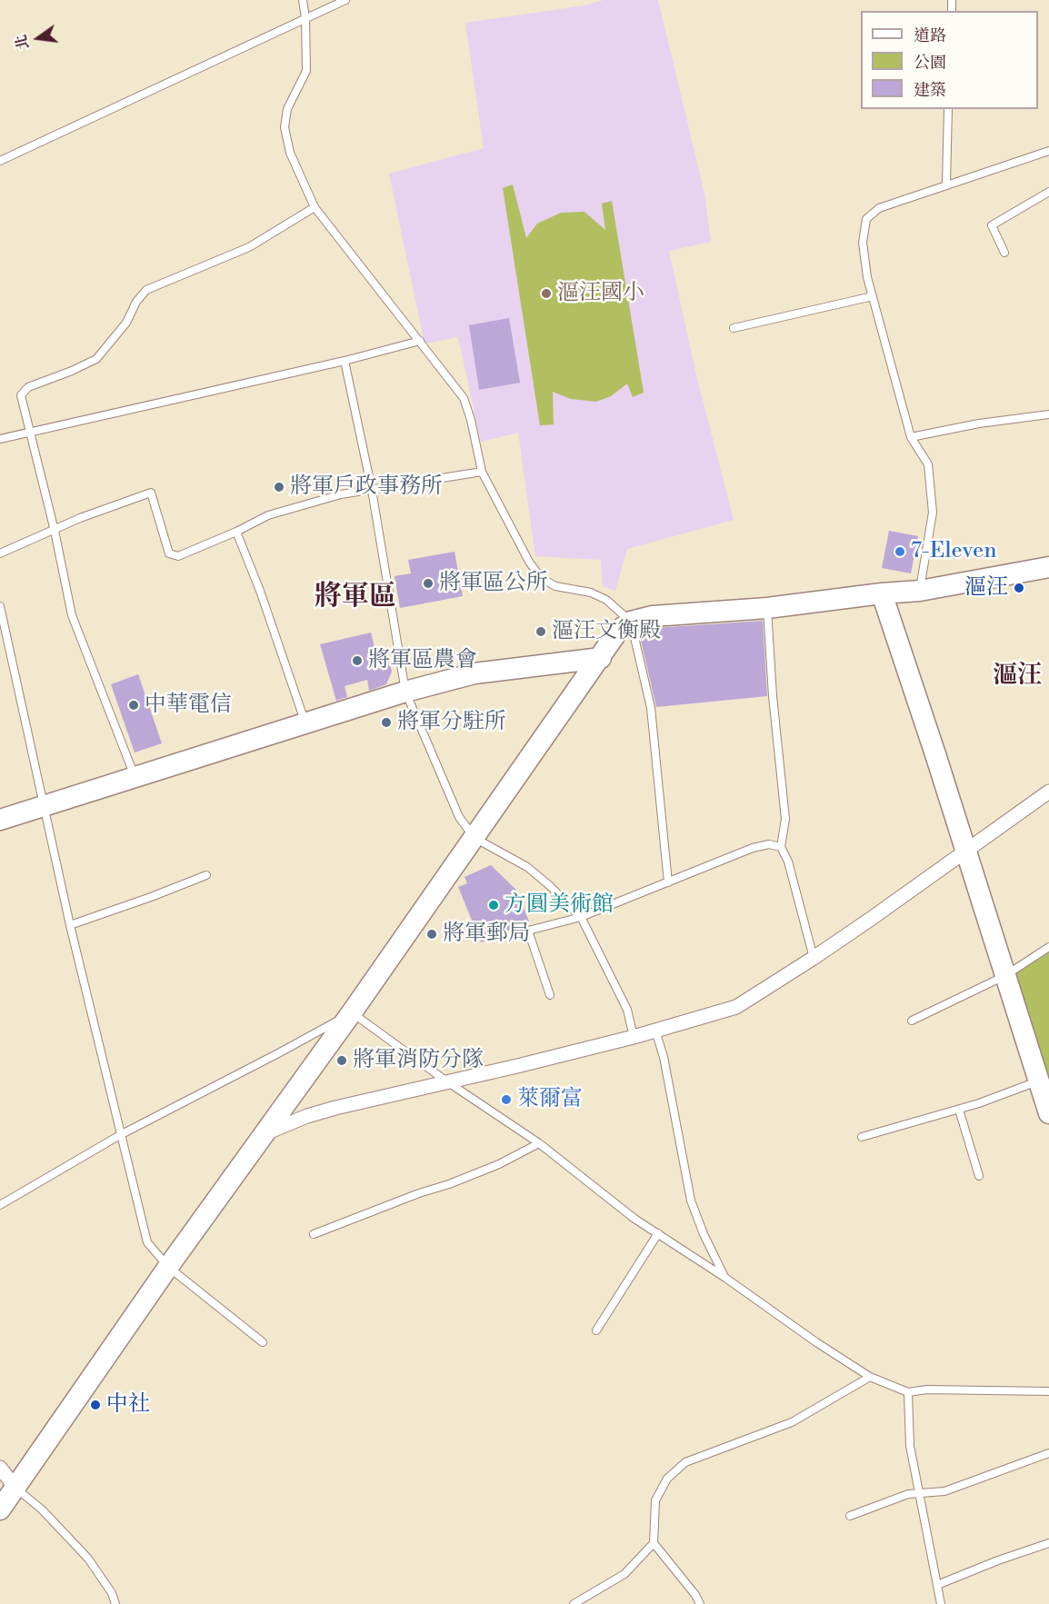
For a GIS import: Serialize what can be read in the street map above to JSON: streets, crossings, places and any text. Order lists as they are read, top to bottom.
{
  "districts": ["將軍區", "漚汪"],
  "places": [
    "漚汪國小",
    "將軍戶政事務所",
    "7-Eleven",
    "將軍區公所",
    "漚汪",
    "漚汪文衡殿",
    "將軍區農會",
    "中華電信",
    "將軍分駐所",
    "方圓美術館",
    "將軍郵局",
    "將軍消防分隊",
    "萊爾富",
    "中社"
  ],
  "legend": ["道路", "公園", "建築"],
  "north": "left"
}
